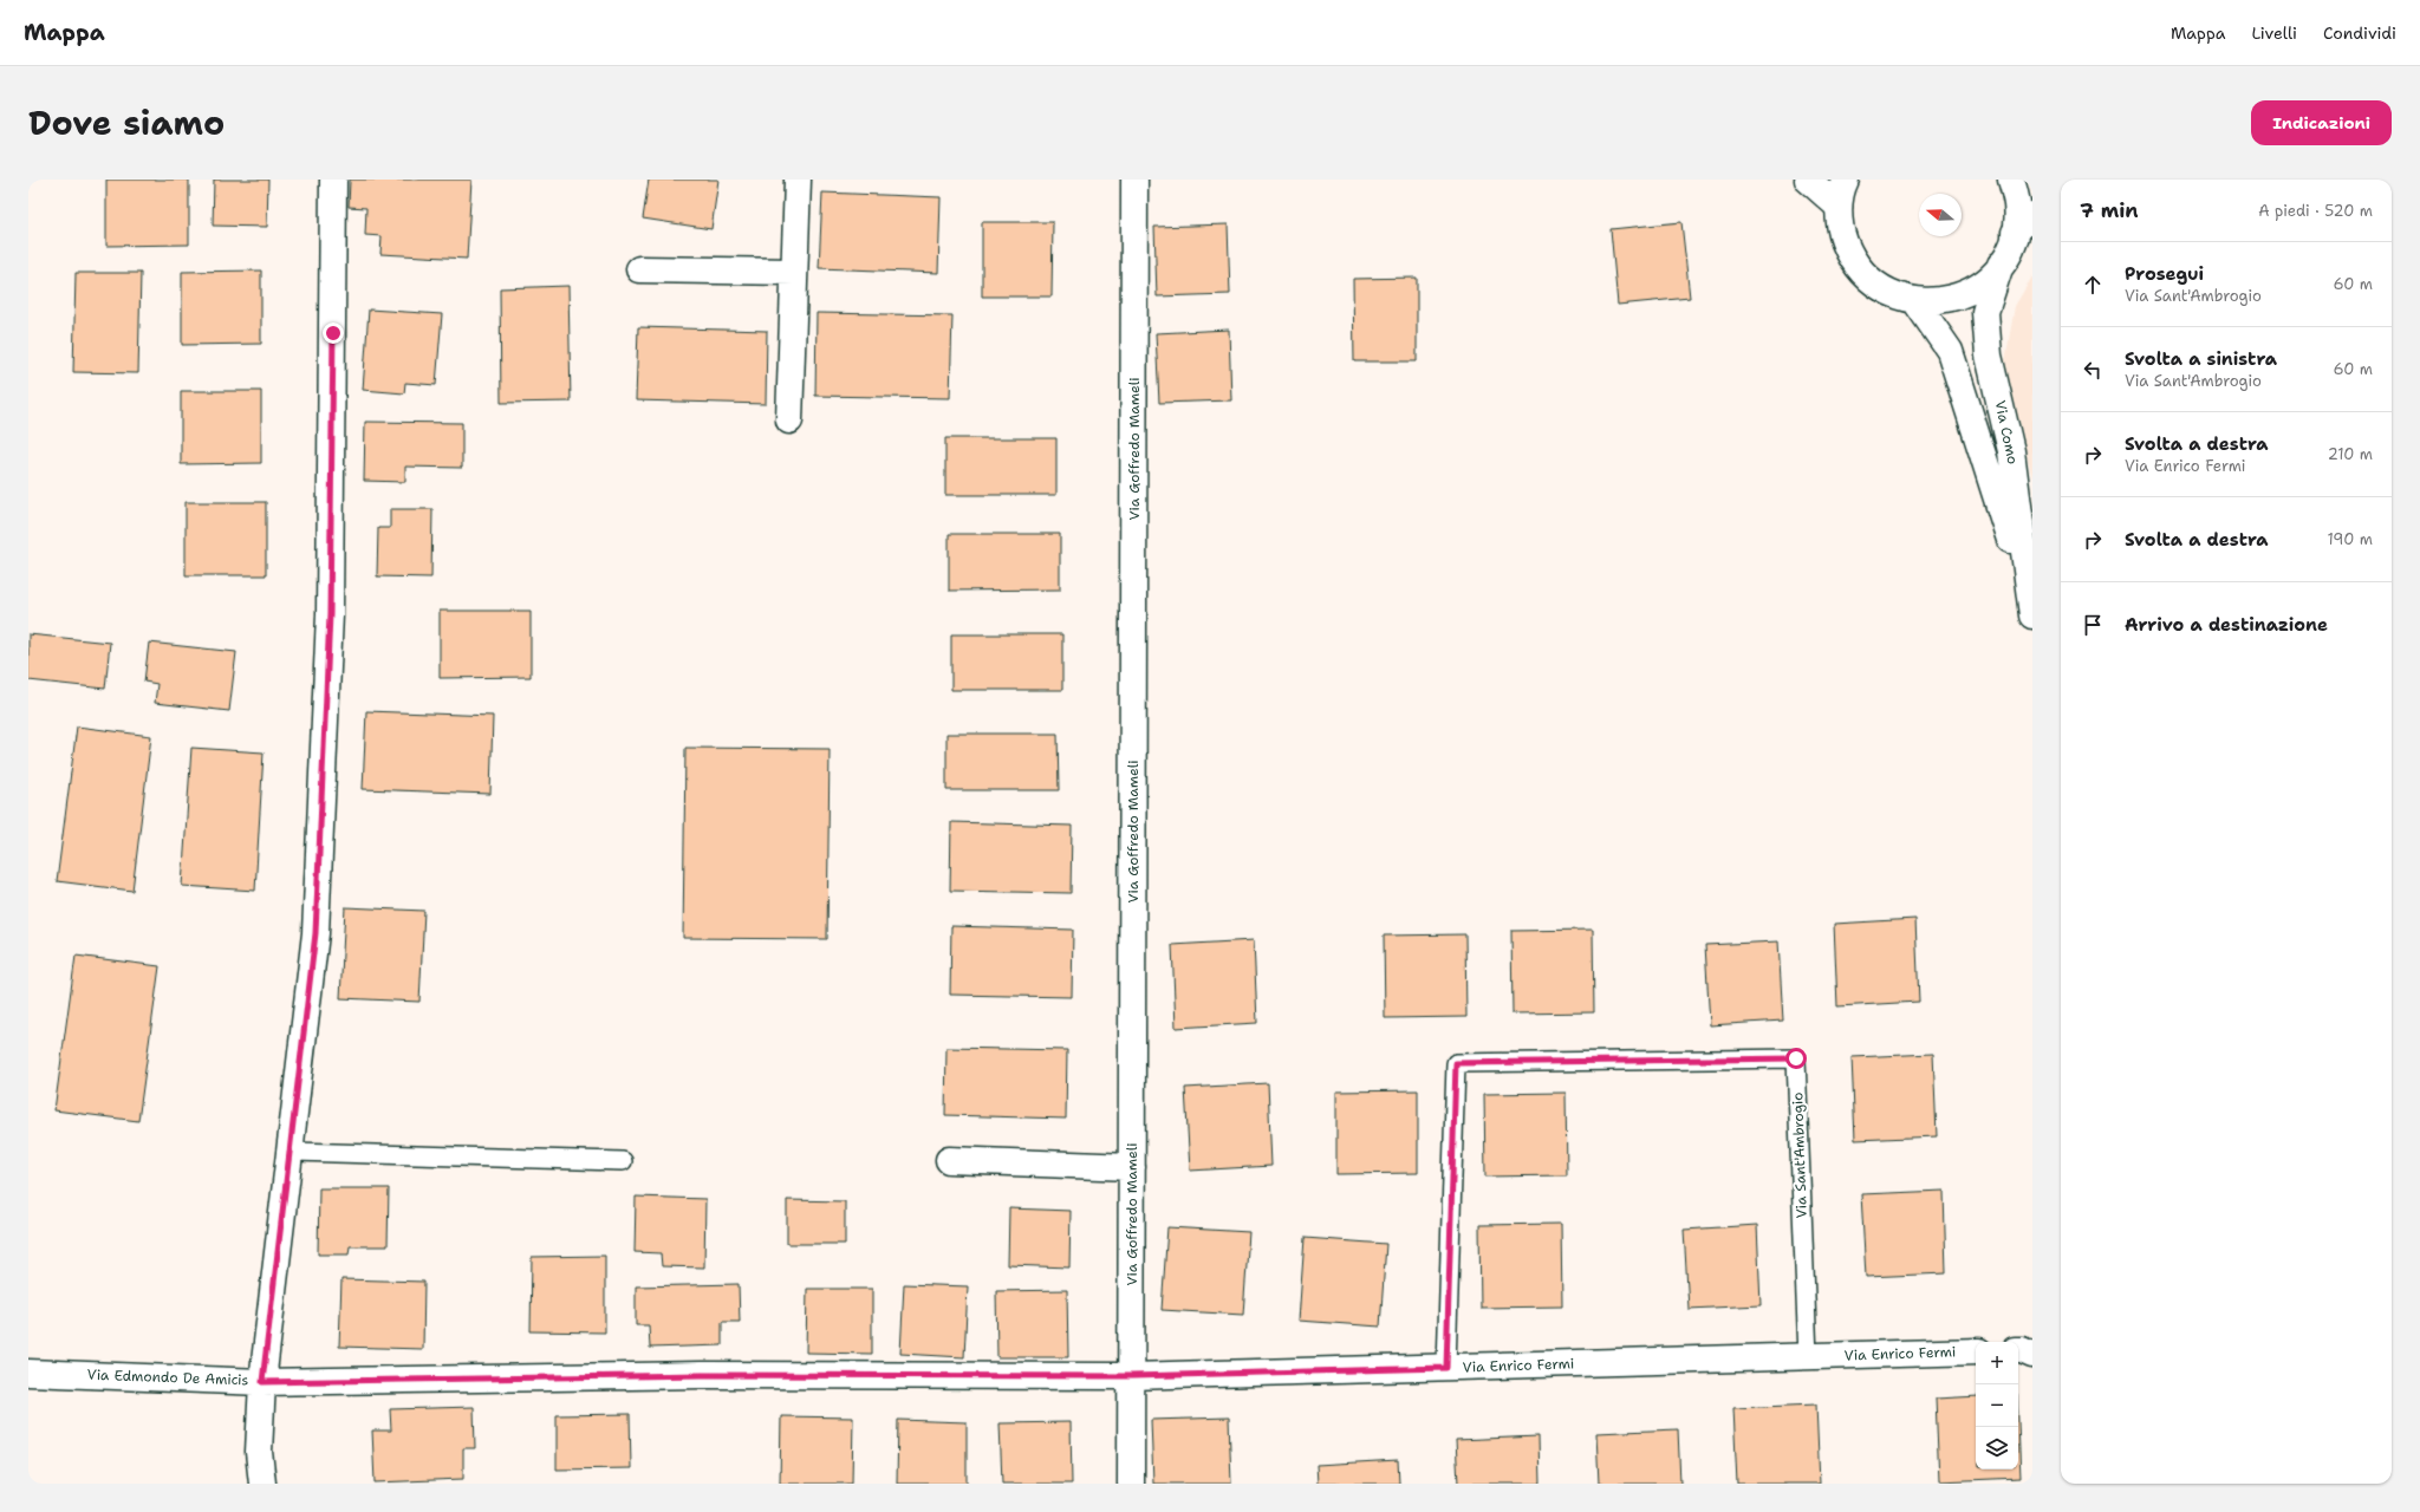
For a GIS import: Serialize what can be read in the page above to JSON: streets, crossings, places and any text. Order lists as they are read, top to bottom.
{
  "streets": {
    "street": [
      "Via Como",
      "Via Goffredo Mameli",
      "Via Enrico Fermi",
      "Via Edmondo De Amicis"
    ],
    "lane": ["Via Sant'Ambrogio"]
  },
  "crossings": [
    ["Via Goffredo Mameli", "Via Enrico Fermi"],
    ["Via Sant'Ambrogio", "Via Enrico Fermi"],
    ["Via Enrico Fermi", "Via Edmondo De Amicis"]
  ],
  "north": "left",
  "page": {
    "header": "Mappa",
    "nav": ["Mappa", "Livelli", "Condividi"],
    "title": "Dove siamo",
    "buttons": "Indicazioni",
    "heading": ["7 min", "A piedi · 520 m"],
    "list": [
      ["Prosegui", "Via Sant'Ambrogio", "60 m"],
      ["Svolta a sinistra", "Via Sant'Ambrogio", "60 m"],
      ["Svolta a destra", "Via Enrico Fermi", "210 m"],
      ["Svolta a destra", "190 m"],
      "Arrivo a destinazione"
    ],
    "map_buttons": ["+", "−"]
  }
}
